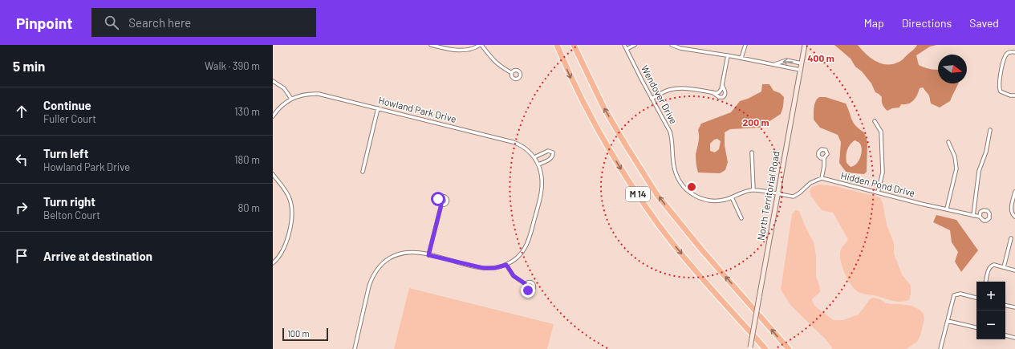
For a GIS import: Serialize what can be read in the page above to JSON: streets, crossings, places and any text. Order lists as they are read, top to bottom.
{
  "streets": {
    "highway": ["M 14"],
    "main road": ["North Territorial Road"],
    "street": ["Wendover Drive", "Howland Park Drive", "Hidden Pond Drive"]
  },
  "crossings": [
    ["Wendover Drive", "North Territorial Road"]
  ],
  "scale_bar": "100 m",
  "north": "right",
  "page": {
    "header": "Pinpoint",
    "search": "Search here",
    "nav": ["Map", "Directions", "Saved"],
    "heading": ["5 min", "Walk · 390 m"],
    "list": [
      ["Continue", "Fuller Court", "130 m"],
      ["Turn left", "Howland Park Drive", "180 m"],
      ["Turn right", "Belton Court", "80 m"],
      "Arrive at destination"
    ],
    "map_buttons": ["+", "−"],
    "scale": "100 m"
  },
  "rings": ["400 m", "200 m"]
}
